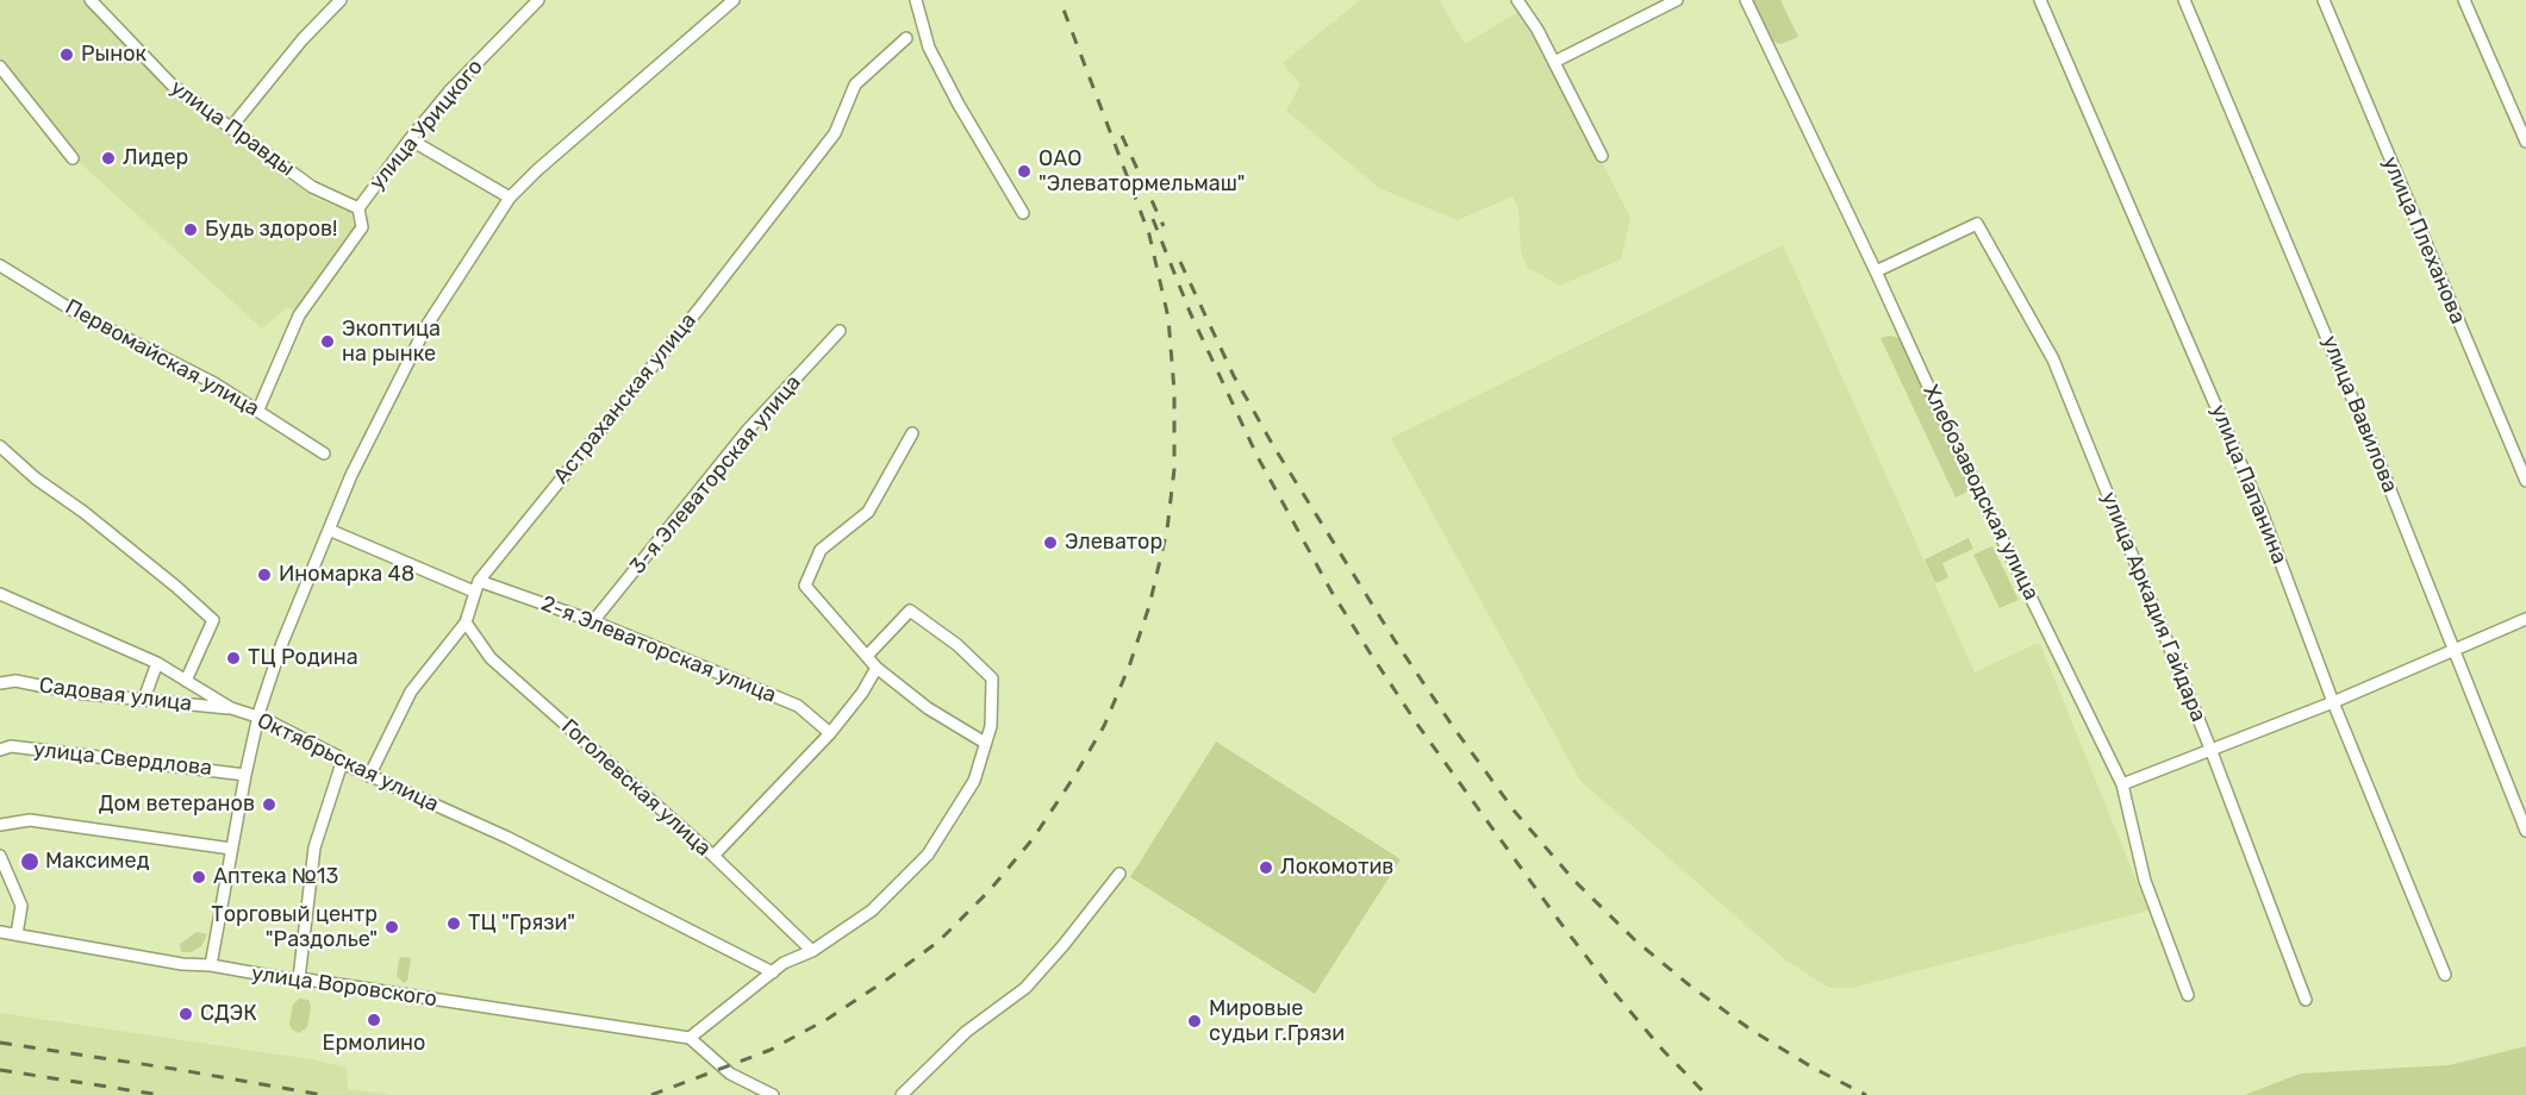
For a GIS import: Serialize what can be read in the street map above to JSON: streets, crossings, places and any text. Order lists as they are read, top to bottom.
{
  "streets": {
    "street": [
      "улица Урицкого",
      "улица Правды",
      "улица Плеханова",
      "Первомайская улица",
      "Астраханская улица",
      "улица Вавилова",
      "3-я Элеваторская улица",
      "улица Папанина",
      "Хлебозаводская улица",
      "улица Аркадия Гайдара",
      "2-я Элеваторская улица",
      "Садовая улица",
      "улица Свердлова",
      "Октябрьская улица",
      "Гоголевская улица",
      "улица Воровского"
    ]
  },
  "crossings": [
    ["улица Урицкого", "улица Правды"],
    ["улица Урицкого", "Первомайская улица"],
    ["Астраханская улица", "2-я Элеваторская улица"],
    ["Астраханская улица", "Октябрьская улица"],
    ["Астраханская улица", "Гоголевская улица"],
    ["3-я Элеваторская улица", "2-я Элеваторская улица"],
    ["Хлебозаводская улица", "улица Аркадия Гайдара"],
    ["Садовая улица", "Октябрьская улица"]
  ],
  "places": [
    "Рынок",
    "Лидер",
    "ОАО \"Элеватормельмаш\"",
    "Будь здоров!",
    "Экоптица на рынке",
    "Элеватор",
    "Иномарка 48",
    "ТЦ Родина",
    "Дом ветеранов",
    "Максимед",
    "Локомотив",
    "Аптека №13",
    "ТЦ \"Грязи\"",
    "Торговый центр \"Раздолье\"",
    "СДЭК",
    "Ермолино",
    "Мировые судьи г.Грязи"
  ]
}
